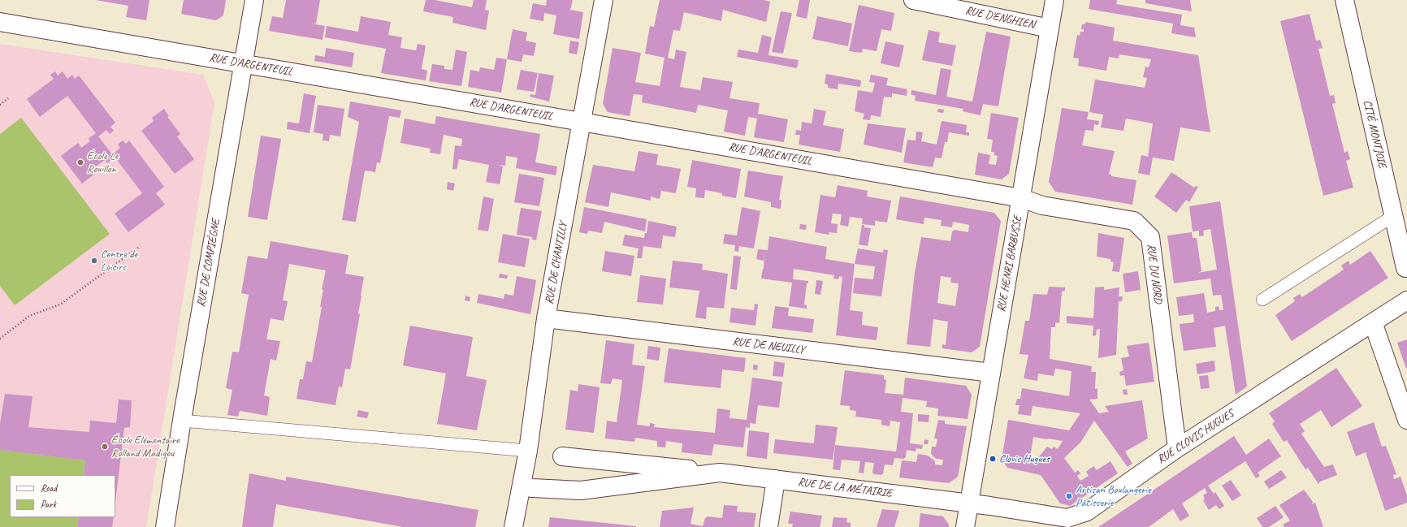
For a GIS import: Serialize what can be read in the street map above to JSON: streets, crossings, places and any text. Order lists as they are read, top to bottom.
{
  "streets": {
    "street": [
      "RUE D'ENGHIEN",
      "RUE D'ARGENTEUIL",
      "CITÉ MONTJOIE",
      "RUE DE COMPIÈGNE",
      "RUE DE CHANTILLY",
      "RUE HENRI BARBUSSE",
      "RUE DU NORD",
      "RUE DE NEUILLY",
      "RUE CLOVIS HUGUES",
      "RUE DE LA MÉTAIRIE"
    ]
  },
  "crossings": [
    ["RUE D'ENGHIEN", "RUE HENRI BARBUSSE"],
    ["RUE D'ARGENTEUIL", "RUE DE COMPIÈGNE"],
    ["RUE D'ARGENTEUIL", "RUE DE CHANTILLY"],
    ["RUE D'ARGENTEUIL", "RUE HENRI BARBUSSE"],
    ["RUE D'ARGENTEUIL", "RUE DU NORD"],
    ["RUE DE CHANTILLY", "RUE DE NEUILLY"],
    ["RUE DE CHANTILLY", "RUE DE LA MÉTAIRIE"],
    ["RUE HENRI BARBUSSE", "RUE DU NORD"],
    ["RUE HENRI BARBUSSE", "RUE DE NEUILLY"],
    ["RUE HENRI BARBUSSE", "RUE CLOVIS HUGUES"],
    ["RUE HENRI BARBUSSE", "RUE DE LA MÉTAIRIE"],
    ["RUE DU NORD", "RUE CLOVIS HUGUES"],
    ["RUE CLOVIS HUGUES", "RUE DE LA MÉTAIRIE"]
  ],
  "places": [
    "École Le Rouillon",
    "Centre de Loisirs",
    "École Élémentaire Rolland Madigou",
    "Clovis Hugues",
    "Artisan Boulangerie Pâtisserie"
  ],
  "legend": ["Road", "Park"]
}
